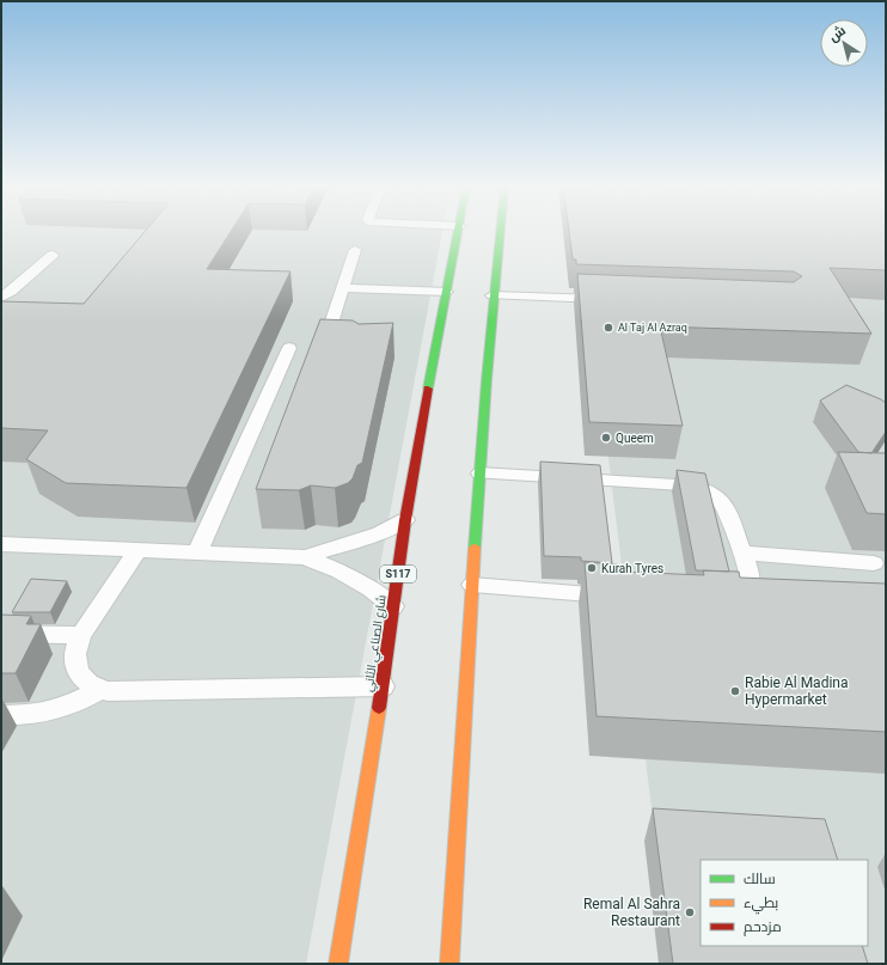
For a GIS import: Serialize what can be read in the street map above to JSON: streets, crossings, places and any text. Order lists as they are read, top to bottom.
{
  "streets": {
    "main road": ["S117", "شارع الصناعي الثاني"]
  },
  "places": [
    "Al Taj Al Azraq",
    "Queem",
    "Kurah Tyres",
    "Rabie Al Madina Hypermarket",
    "Remal Al Sahra Restaurant"
  ],
  "legend": ["سالك", "بطيء", "مزدحم"],
  "north": "top left"
}
